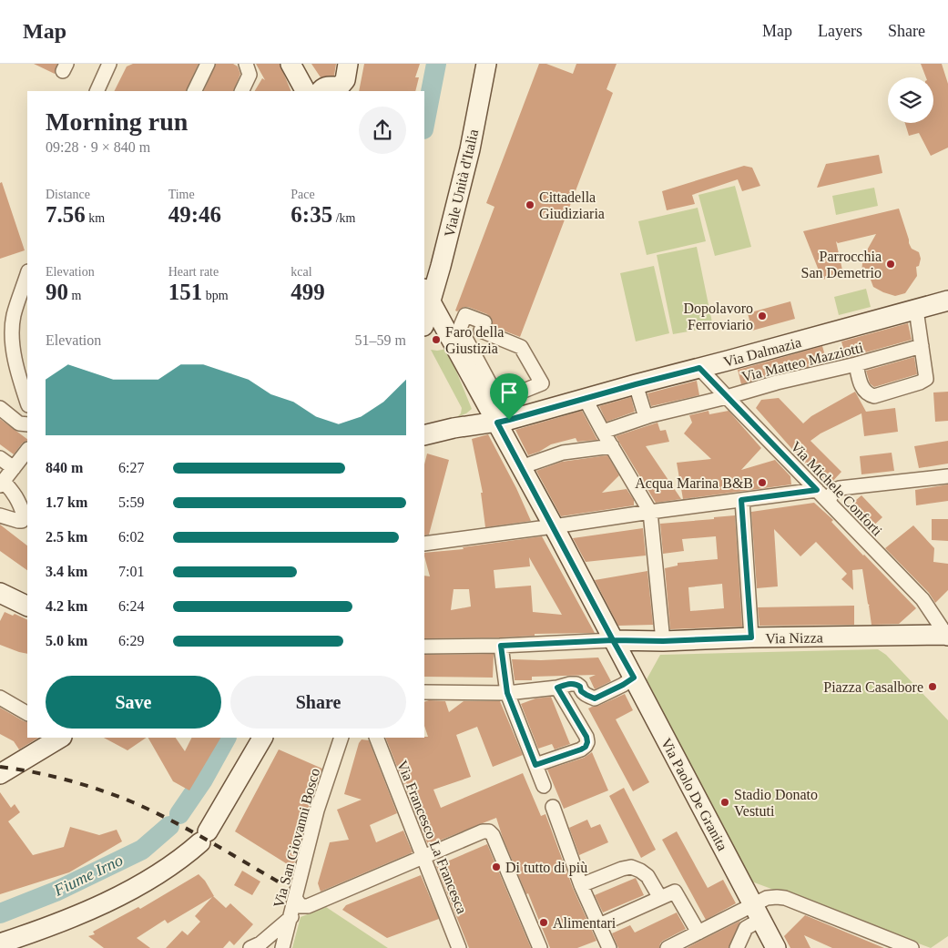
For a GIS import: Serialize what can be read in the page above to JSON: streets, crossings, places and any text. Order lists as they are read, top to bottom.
{
  "streets": {
    "main road": [
      "Viale Unità d'Italia",
      "Via Dalmazia",
      "Via Nizza",
      "Via Paolo De Granita"
    ],
    "street": [
      "Via Matteo Mazziotti",
      "Via Michele Conforti",
      "Via Francesco La Francesca",
      "Via San Giovanni Bosco"
    ]
  },
  "crossings": [
    ["Viale Unità d'Italia", "Via Paolo De Granita"],
    ["Via Dalmazia", "Via Michele Conforti"],
    ["Via Dalmazia", "Via Paolo De Granita"],
    ["Via Matteo Mazziotti", "Via Michele Conforti"],
    ["Via Michele Conforti", "Via Nizza"],
    ["Via Nizza", "Via Paolo De Granita"]
  ],
  "water": ["Fiume Irno"],
  "places": [
    "Cittadella Giudiziaria",
    "Parrocchia San Demetrio",
    "Dopolavoro Ferroviario",
    "Faro della Giustizia",
    "Acqua Marina B&B",
    "Piazza Casalbore",
    "Stadio Donato Vestuti",
    "Di tutto di più",
    "Alimentari"
  ],
  "page": {
    "header": "Map",
    "nav": ["Map", "Layers", "Share"],
    "heading": ["Morning run", "09:28 · 9 × 840 m"],
    "stats": [
      ["Distance", "7.56 km"],
      ["Time", "49:46"],
      ["Pace", "6:35 /km"],
      ["Elevation", "90 m"],
      ["Heart rate", "151 bpm"],
      ["kcal", "499"]
    ],
    "chart": ["Elevation", "51–59 m"],
    "list": [
      {
        "name": "840 m",
        "note": "6:27"
      },
      {
        "name": "1.7 km",
        "note": "5:59"
      },
      {
        "name": "2.5 km",
        "note": "6:02"
      },
      {
        "name": "3.4 km",
        "note": "7:01"
      },
      {
        "name": "4.2 km",
        "note": "6:24"
      },
      {
        "name": "5.0 km",
        "note": "6:29"
      }
    ],
    "buttons": ["Save", "Share"]
  }
}
